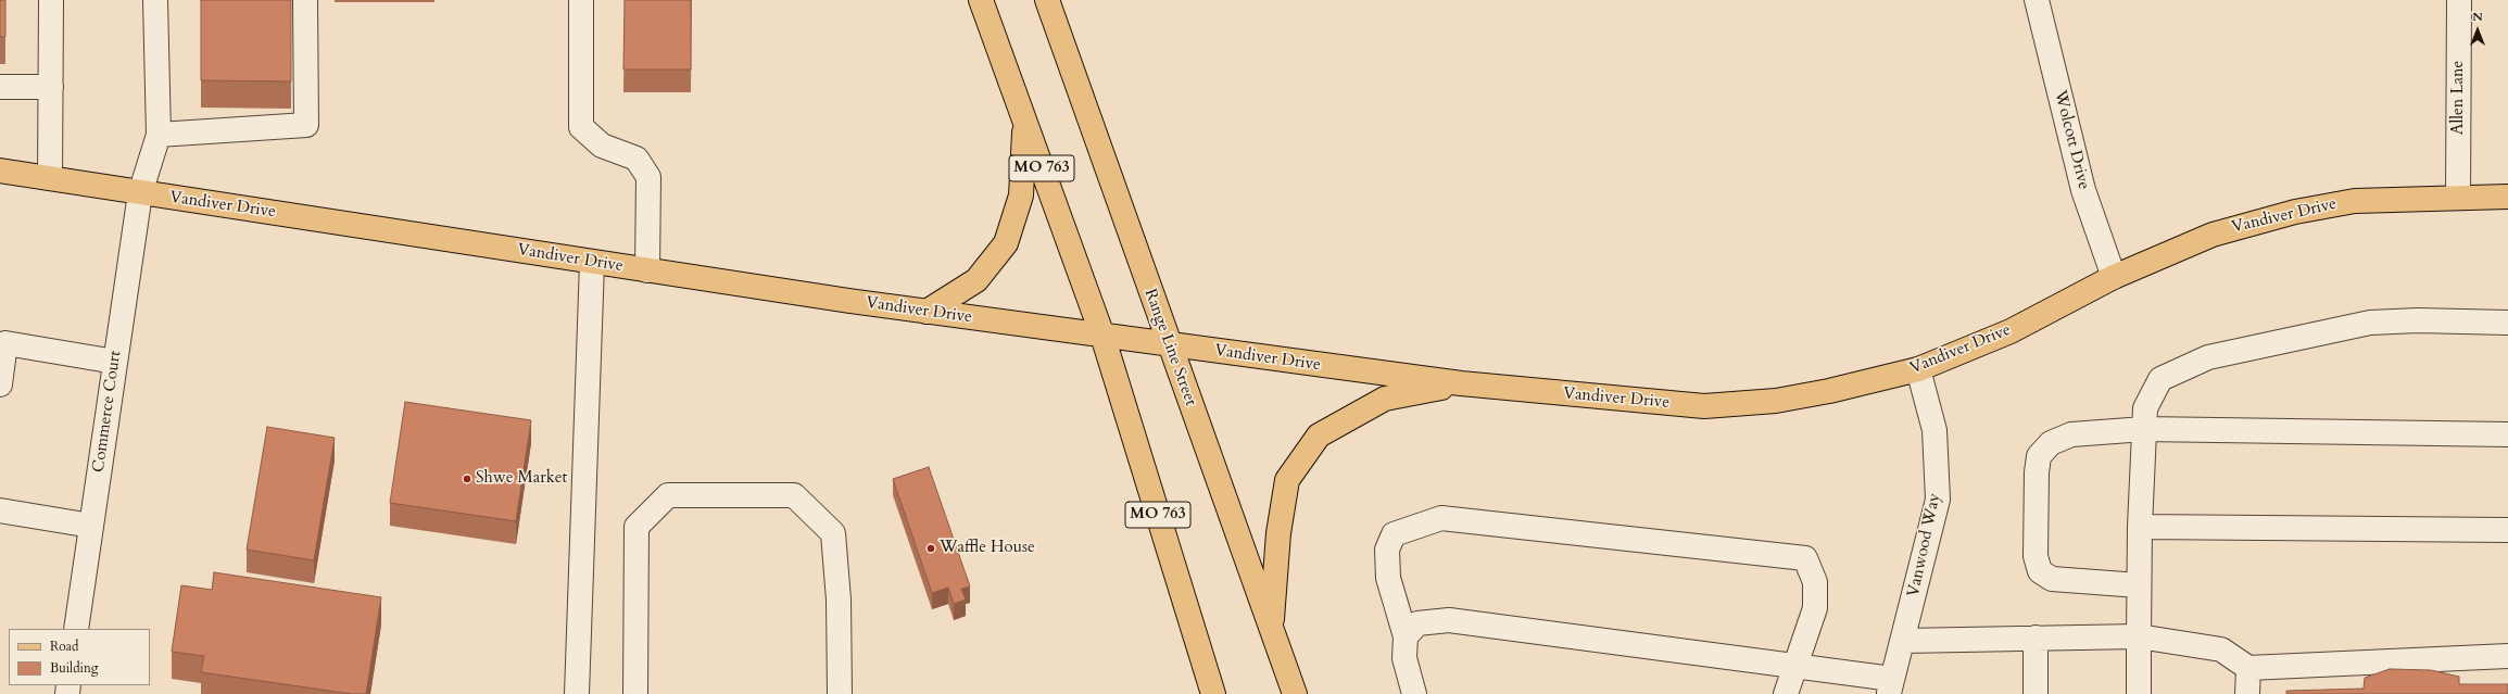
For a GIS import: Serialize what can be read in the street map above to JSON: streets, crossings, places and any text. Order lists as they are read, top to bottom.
{
  "streets": {
    "main road": ["MO 763", "Vandiver Drive", "Range Line Street"],
    "street": [
      "Allen Lane",
      "Wolcott Drive",
      "Commerce Court",
      "Vanwood Way"
    ]
  },
  "crossings": [
    ["Allen Lane", "Vandiver Drive"],
    ["Wolcott Drive", "Vandiver Drive"],
    ["MO 763", "Vandiver Drive"],
    ["Vandiver Drive", "Range Line Street"],
    ["Vandiver Drive", "Commerce Court"],
    ["Vandiver Drive", "Vanwood Way"]
  ],
  "places": ["Shwe Market", "Waffle House"],
  "legend": ["Road", "Building"],
  "north": "top"
}
